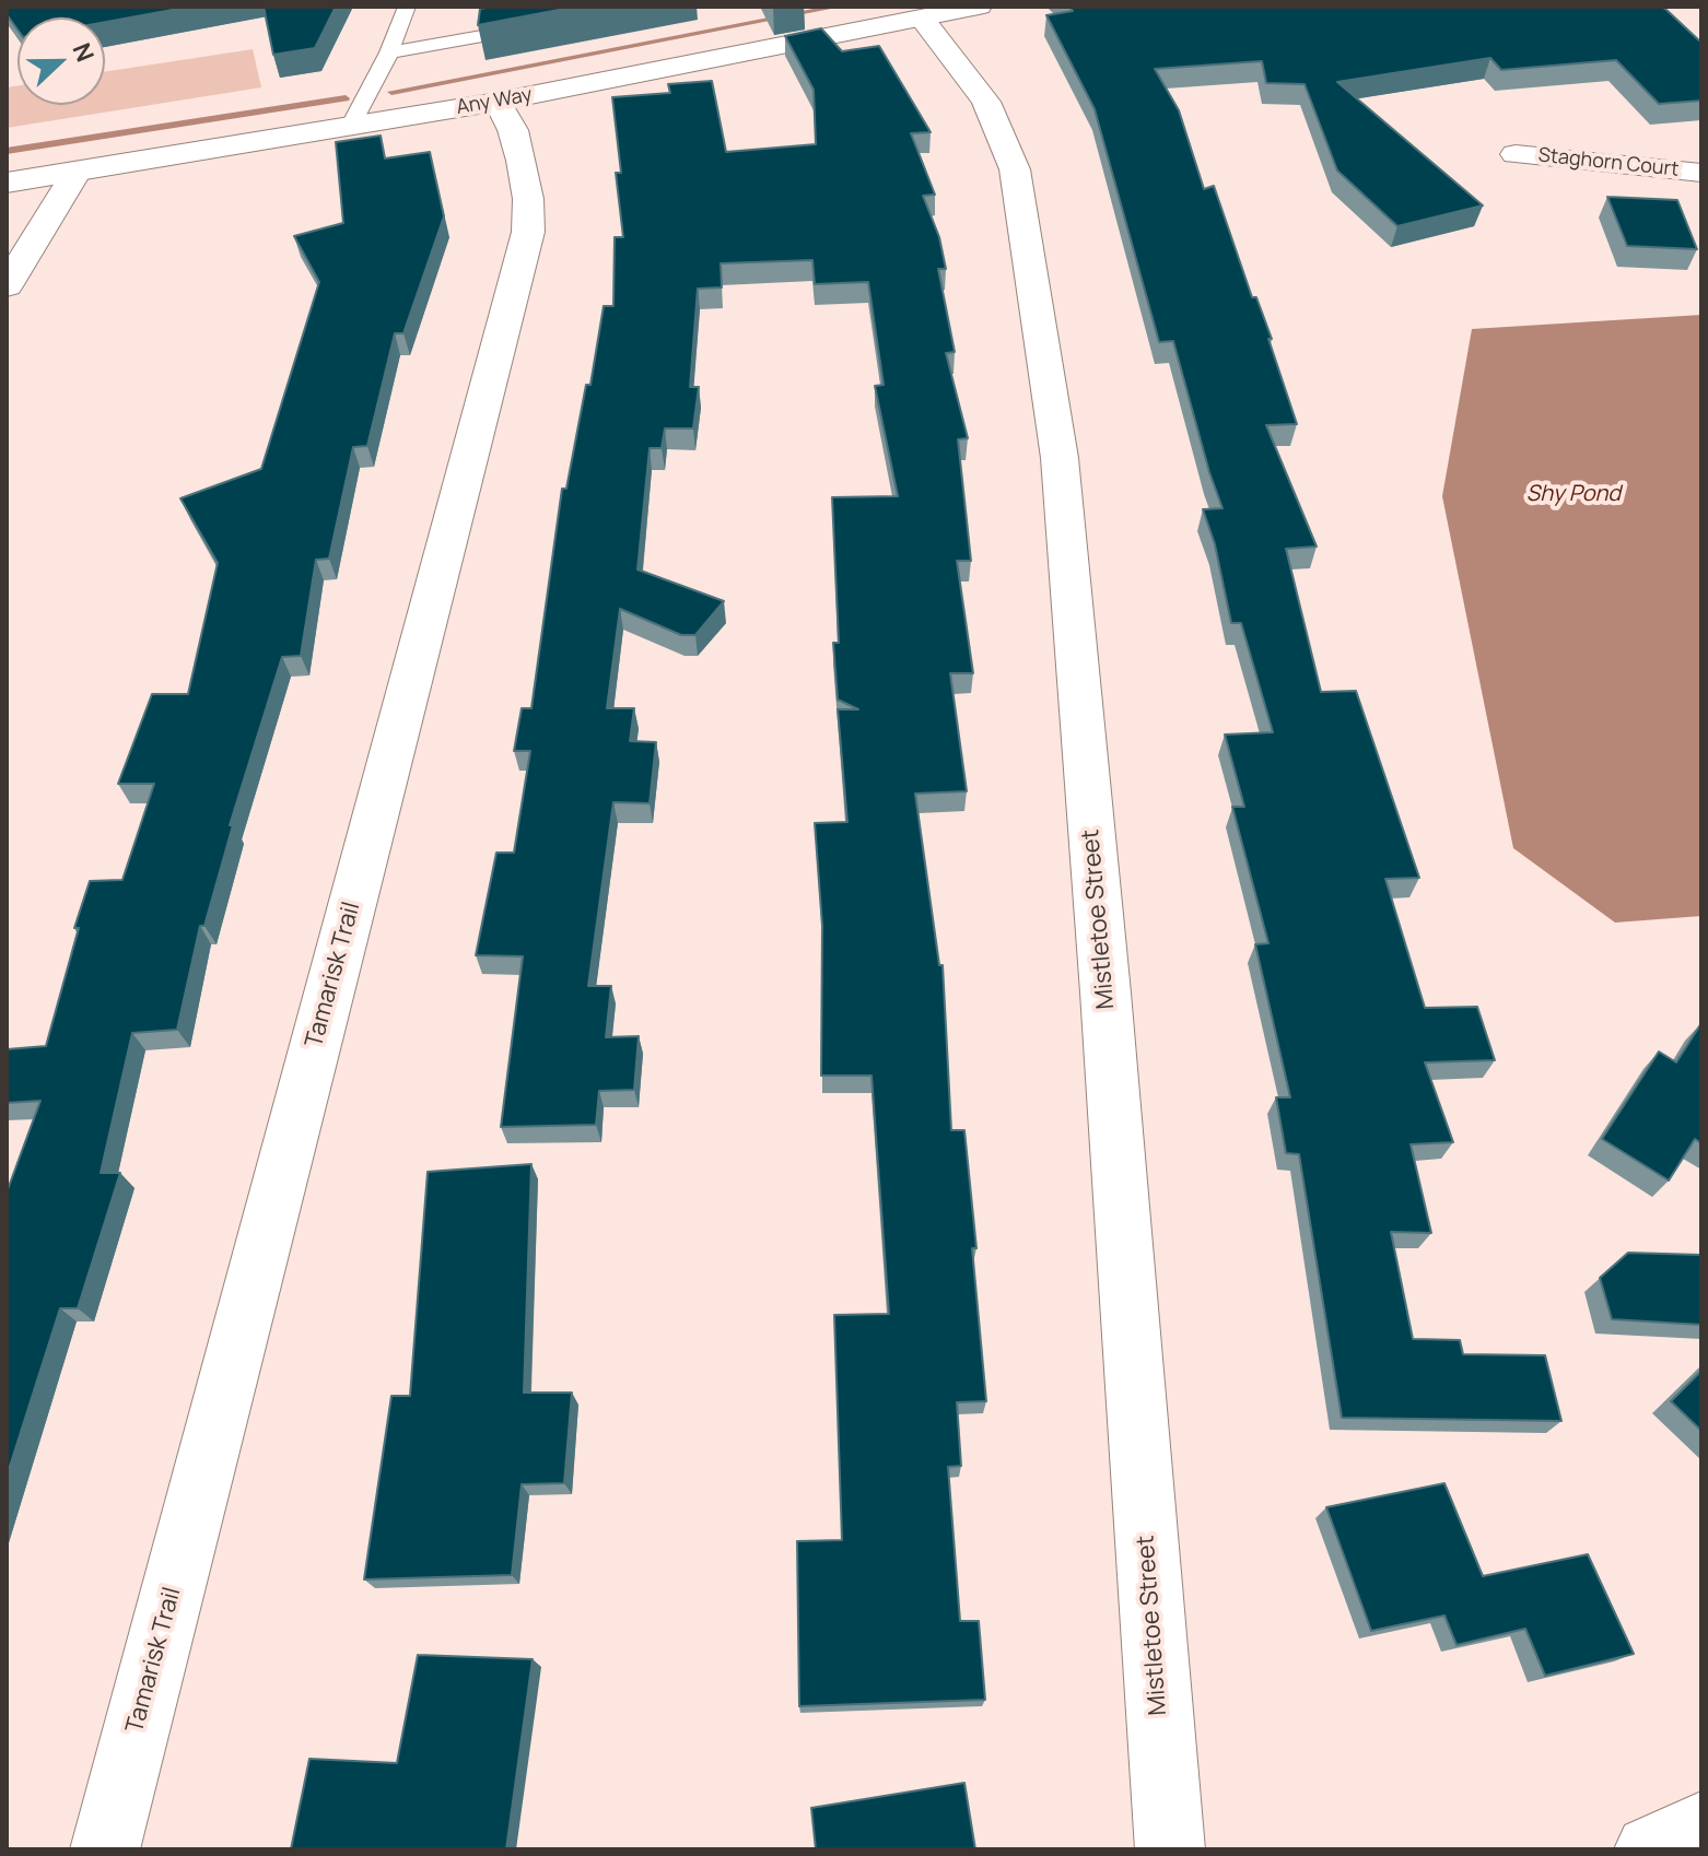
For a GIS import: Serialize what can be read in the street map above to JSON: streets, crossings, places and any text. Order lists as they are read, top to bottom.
{
  "streets": {
    "street": [
      "Any Way",
      "Staghorn Court",
      "Mistletoe Street",
      "Tamarisk Trail"
    ]
  },
  "crossings": [
    ["Any Way", "Mistletoe Street"],
    ["Any Way", "Tamarisk Trail"]
  ],
  "water": ["Shy Pond"],
  "north": "right"
}
